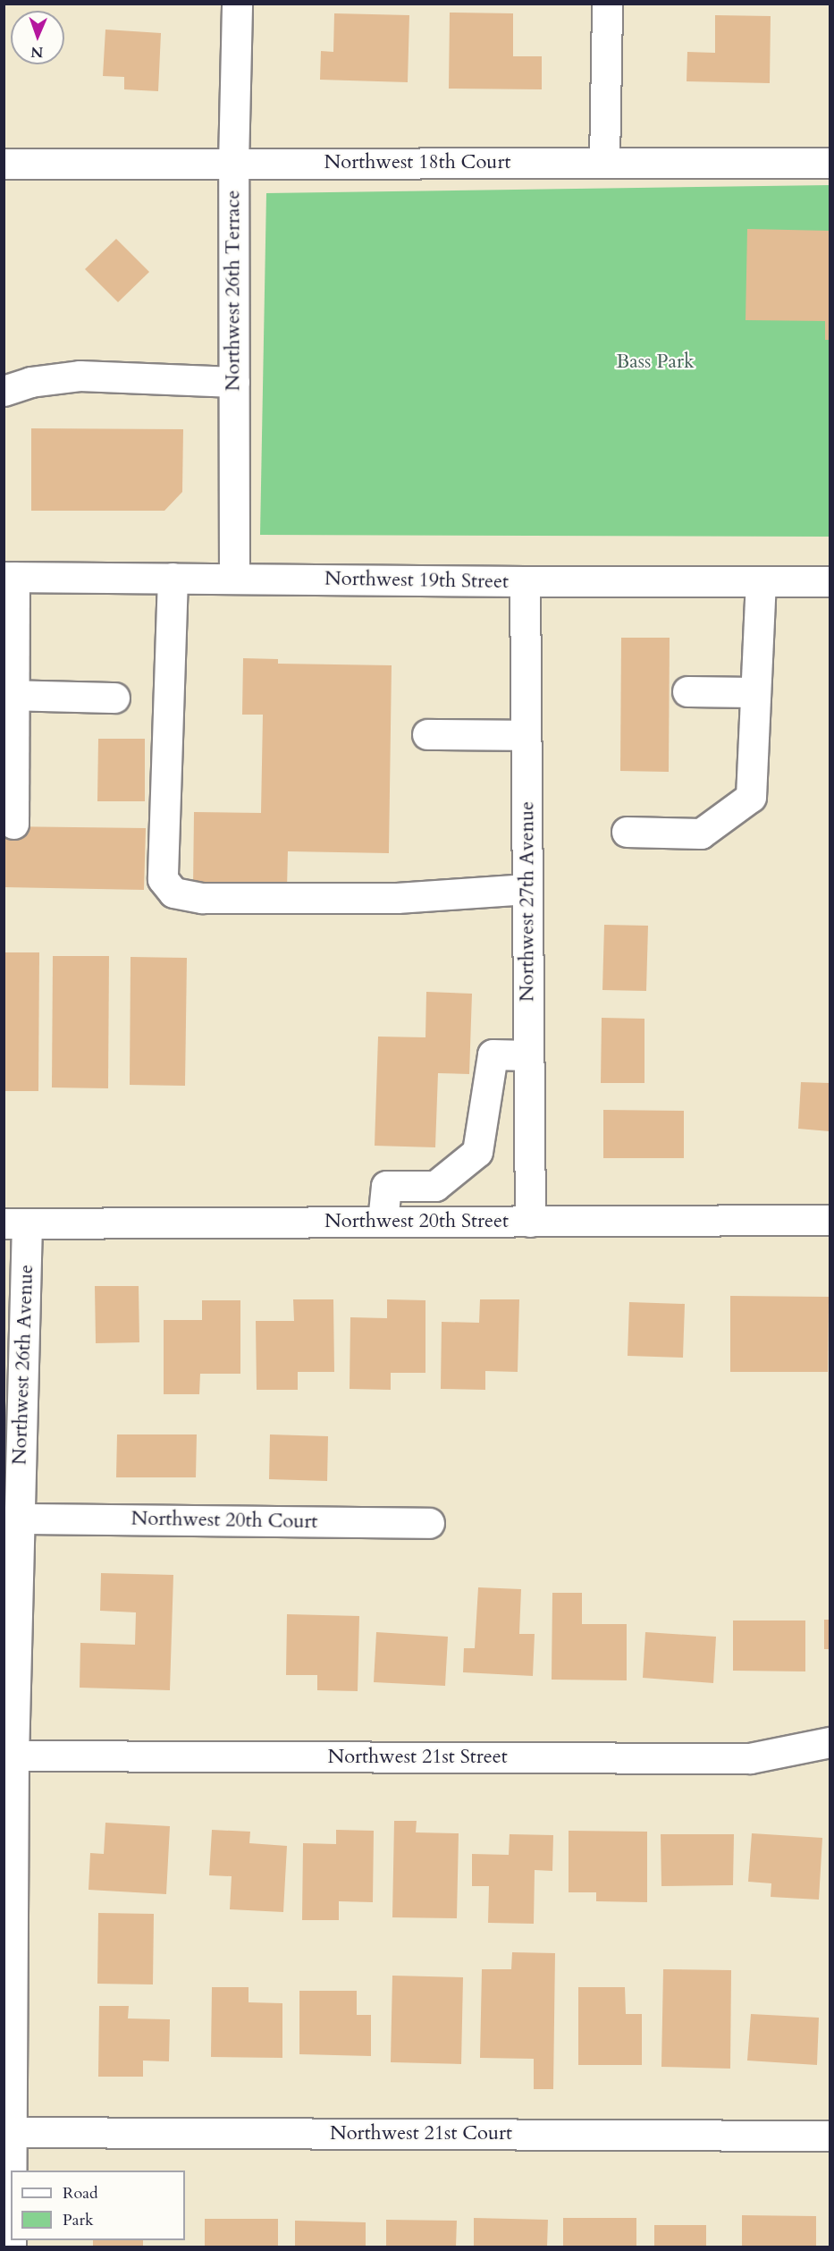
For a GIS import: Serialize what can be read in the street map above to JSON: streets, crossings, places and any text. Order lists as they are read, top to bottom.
{
  "streets": {
    "street": [
      "Northwest 18th Court",
      "Northwest 26th Terrace",
      "Northwest 19th Street",
      "Northwest 27th Avenue",
      "Northwest 20th Street",
      "Northwest 26th Avenue",
      "Northwest 20th Court",
      "Northwest 21st Street",
      "Northwest 21st Court"
    ]
  },
  "crossings": [
    ["Northwest 18th Court", "Northwest 26th Terrace"],
    ["Northwest 26th Terrace", "Northwest 19th Street"],
    ["Northwest 19th Street", "Northwest 27th Avenue"],
    ["Northwest 27th Avenue", "Northwest 20th Street"],
    ["Northwest 20th Street", "Northwest 26th Avenue"],
    ["Northwest 26th Avenue", "Northwest 20th Court"],
    ["Northwest 26th Avenue", "Northwest 21st Street"],
    ["Northwest 26th Avenue", "Northwest 21st Court"]
  ],
  "parks": ["Bass Park"],
  "legend": ["Road", "Park"],
  "north": "bottom"
}
